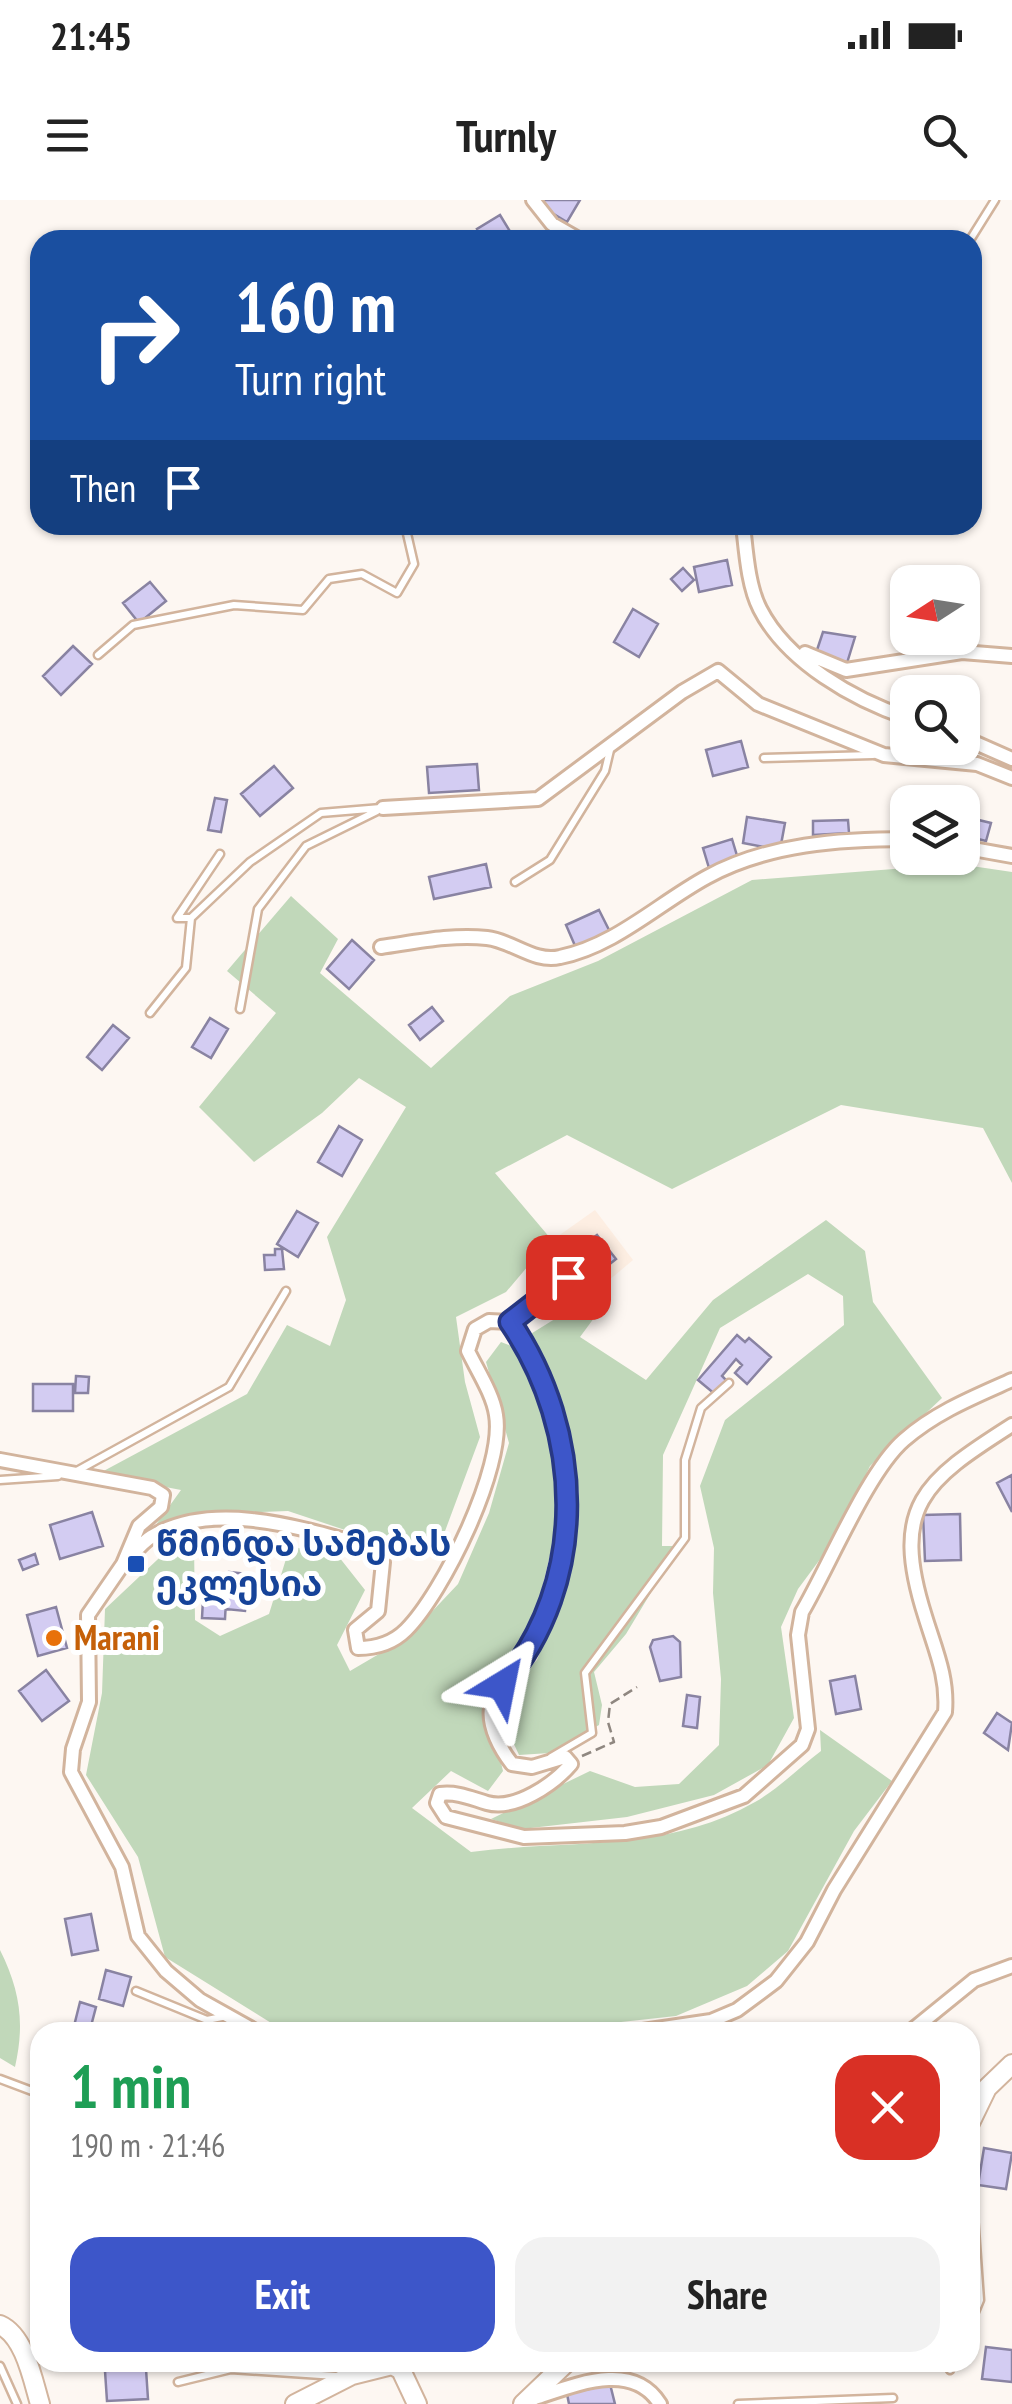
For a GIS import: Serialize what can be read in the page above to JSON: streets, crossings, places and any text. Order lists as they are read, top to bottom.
{
  "places": {
    "transit": ["წმინდა სამებას ეკლესია"],
    "other": ["Marani"]
  },
  "north": "left",
  "page": {
    "status": "21:45",
    "header": "Turnly",
    "turn": ["160 m", "Turn right"],
    "then": "Then",
    "heading": ["1 min", "190 m · 21:46"],
    "buttons": ["Exit", "Share"]
  }
}
